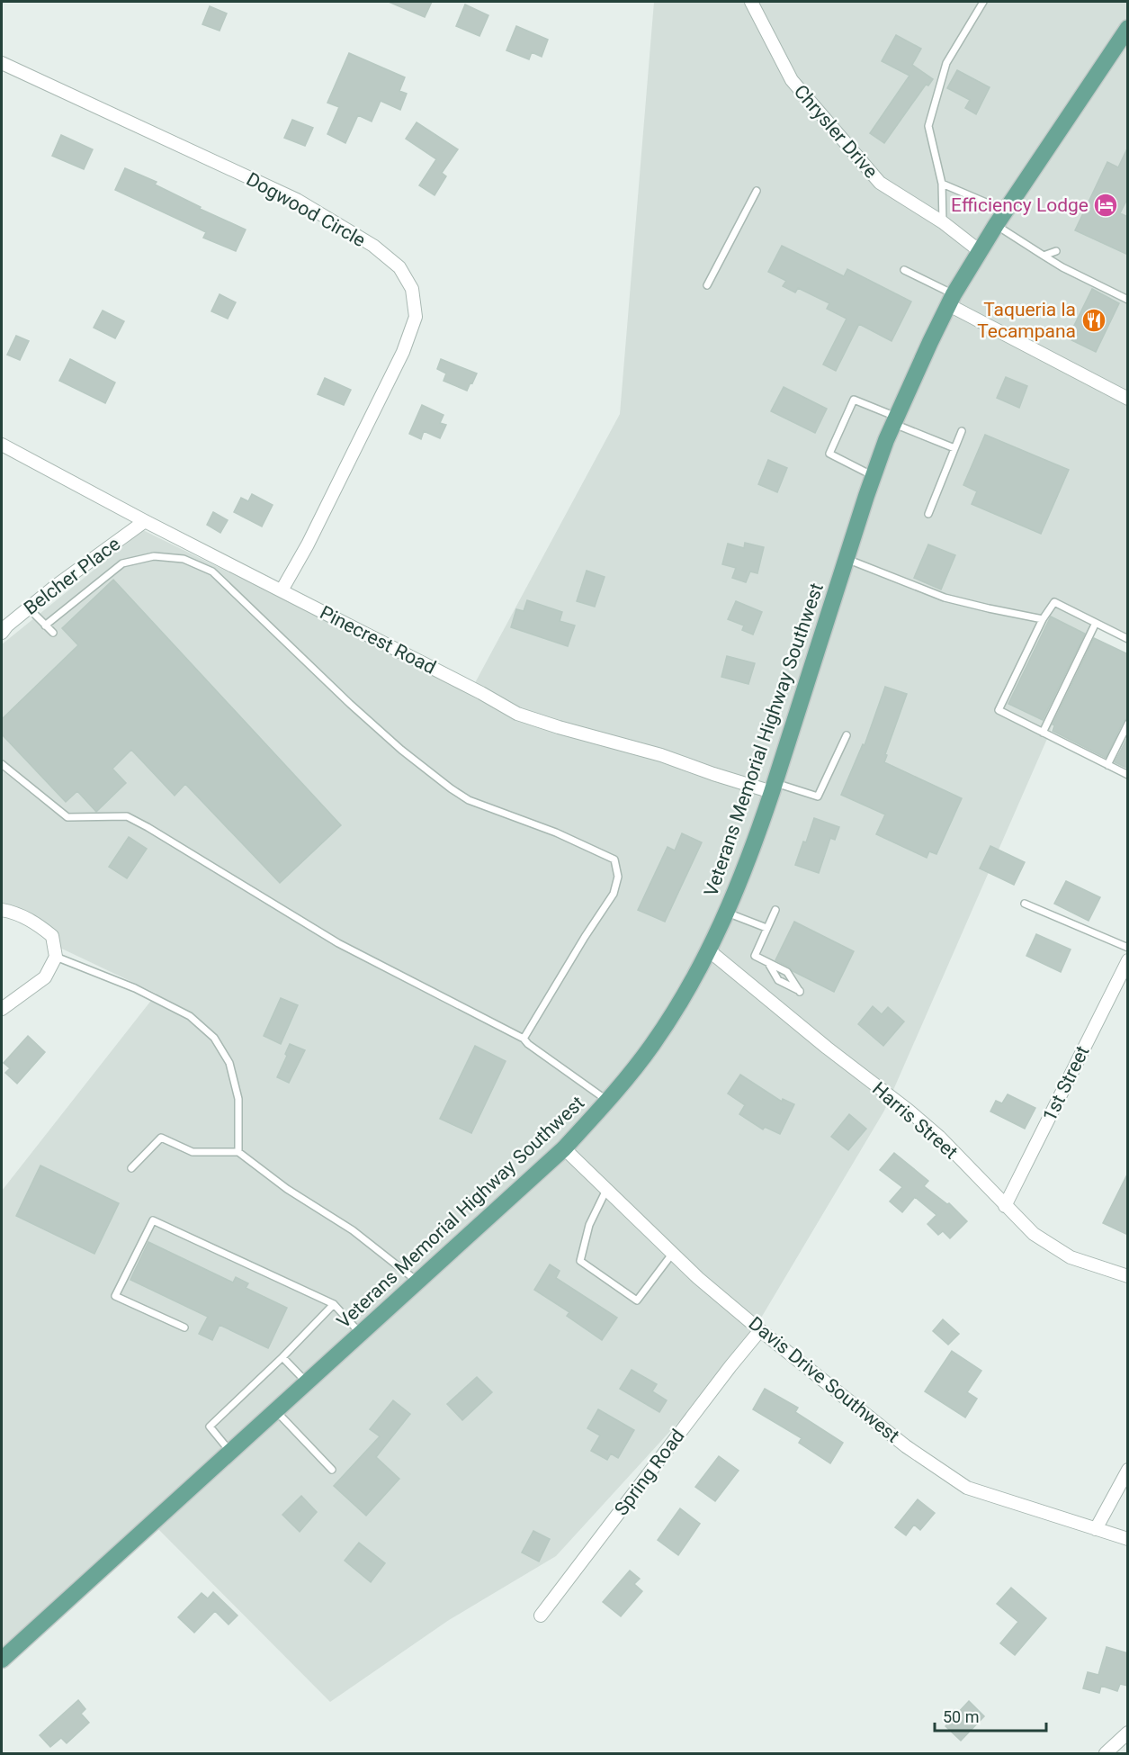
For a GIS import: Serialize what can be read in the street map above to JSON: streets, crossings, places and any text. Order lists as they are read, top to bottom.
{
  "streets": {
    "main road": ["Veterans Memorial Highway Southwest"],
    "street": [
      "Chrysler Drive",
      "Dogwood Circle",
      "Belcher Place",
      "Pinecrest Road",
      "1st Street",
      "Harris Street",
      "Davis Drive Southwest",
      "Spring Road"
    ]
  },
  "crossings": [
    ["Chrysler Drive", "Veterans Memorial Highway Southwest"],
    ["Dogwood Circle", "Pinecrest Road"],
    ["Belcher Place", "Pinecrest Road"],
    ["Pinecrest Road", "Veterans Memorial Highway Southwest"],
    ["Veterans Memorial Highway Southwest", "Harris Street"],
    ["Veterans Memorial Highway Southwest", "Davis Drive Southwest"],
    ["1st Street", "Harris Street"],
    ["Davis Drive Southwest", "Spring Road"]
  ],
  "places": {
    "hotel": ["Efficiency Lodge"],
    "restaurant": ["Taqueria la Tecampana"]
  },
  "scale_bar": "50 m"
}
